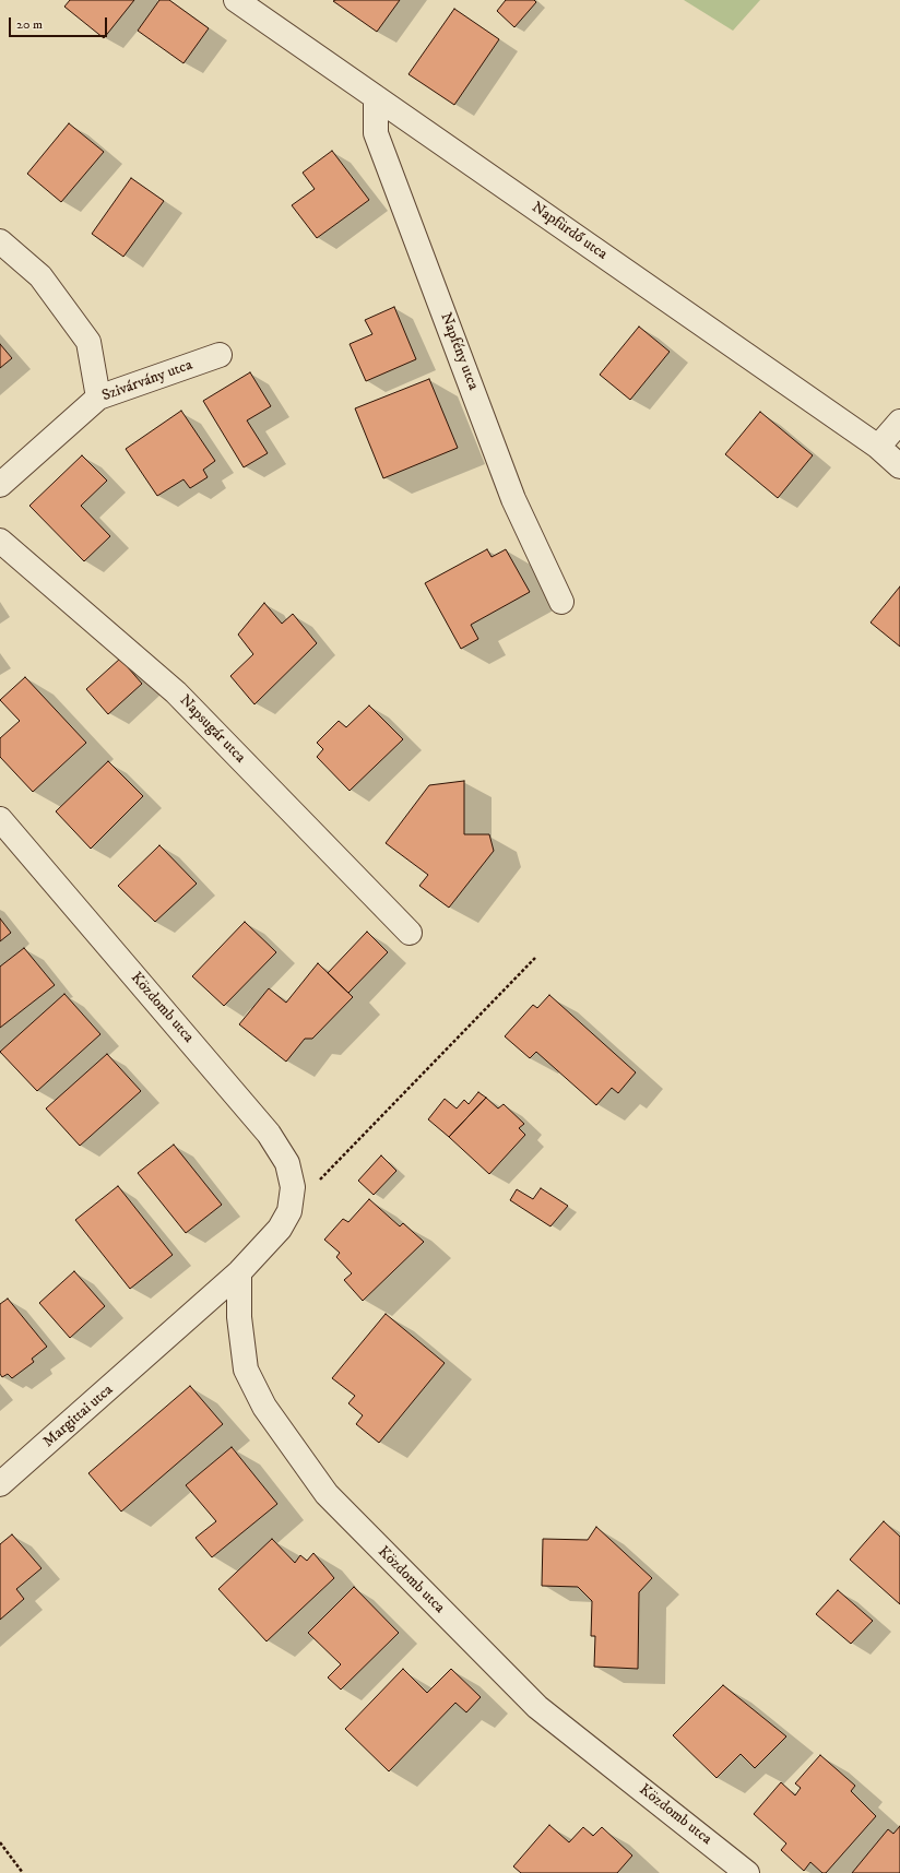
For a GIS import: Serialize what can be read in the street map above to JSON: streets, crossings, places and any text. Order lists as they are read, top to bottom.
{
  "streets": {
    "street": [
      "Napfürdő utca",
      "Napfény utca",
      "Szivárvány utca",
      "Napsugár utca",
      "Közdomb utca",
      "Margittai utca"
    ]
  },
  "crossings": [
    ["Napfürdő utca", "Napfény utca"],
    ["Közdomb utca", "Margittai utca"]
  ],
  "scale_bar": "20 m"
}
